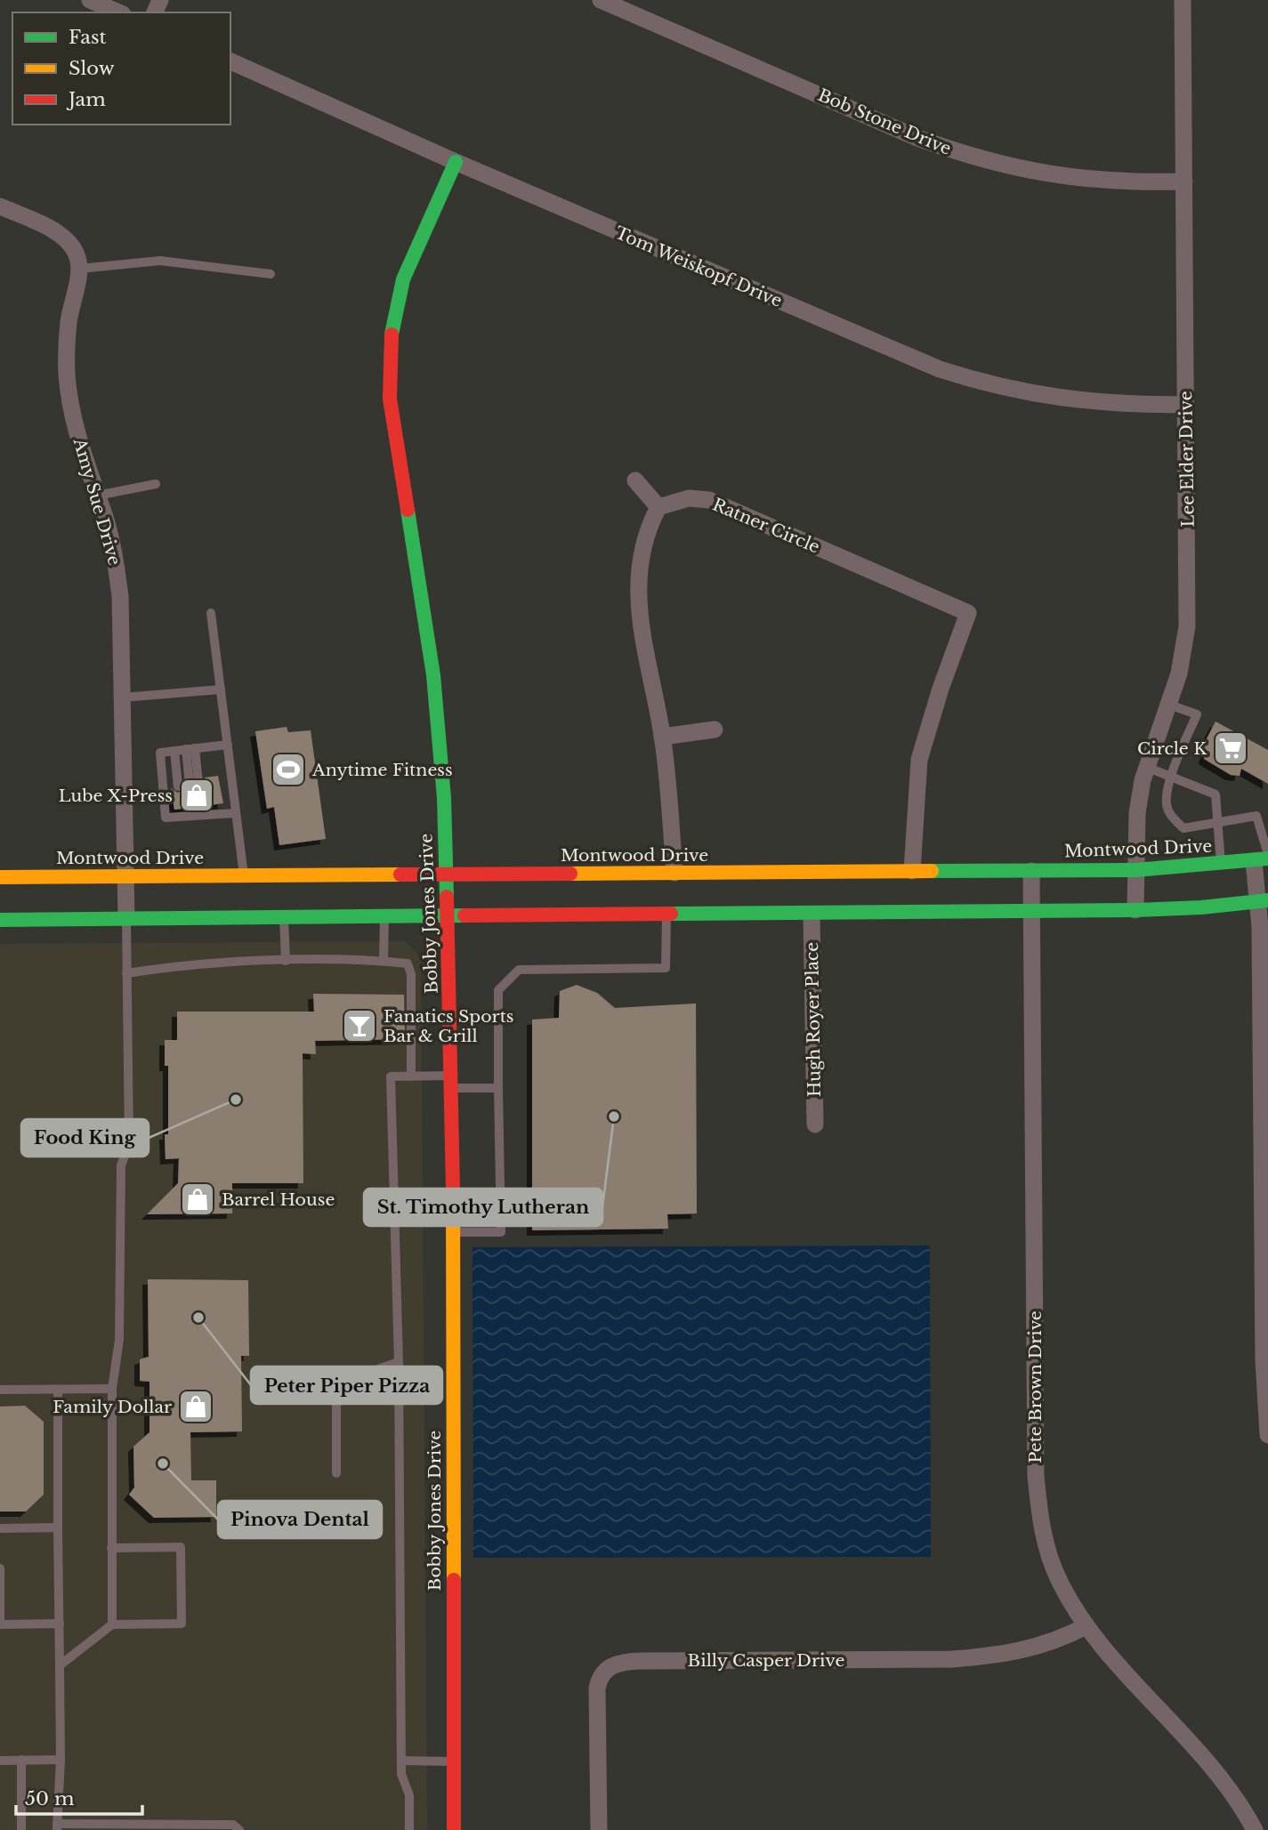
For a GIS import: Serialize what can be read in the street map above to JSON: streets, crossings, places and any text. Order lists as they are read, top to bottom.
{
  "streets": {
    "main road": ["Montwood Drive", "Bobby Jones Drive"],
    "street": [
      "Bob Stone Drive",
      "Tom Weiskopf Drive",
      "Lee Elder Drive",
      "Amy Sue Drive",
      "Ratner Circle",
      "Hugh Royer Place",
      "Pete Brown Drive",
      "Billy Casper Drive"
    ]
  },
  "crossings": [
    ["Bob Stone Drive", "Lee Elder Drive"],
    ["Tom Weiskopf Drive", "Lee Elder Drive"],
    ["Tom Weiskopf Drive", "Bobby Jones Drive"],
    ["Lee Elder Drive", "Montwood Drive"],
    ["Amy Sue Drive", "Montwood Drive"],
    ["Ratner Circle", "Montwood Drive"],
    ["Montwood Drive", "Bobby Jones Drive"],
    ["Montwood Drive", "Pete Brown Drive"],
    ["Pete Brown Drive", "Billy Casper Drive"]
  ],
  "places": {
    "supermarket": ["Circle K"],
    "sports": ["Anytime Fitness"],
    "shop": ["Lube X-Press", "Barrel House", "Family Dollar"],
    "bar": ["Fanatics Sports Bar & Grill"],
    "other": [
      "Food King",
      "St. Timothy Lutheran",
      "Peter Piper Pizza",
      "Pinova Dental"
    ]
  },
  "legend": ["Fast", "Slow", "Jam"],
  "scale_bar": "50 m"
}
